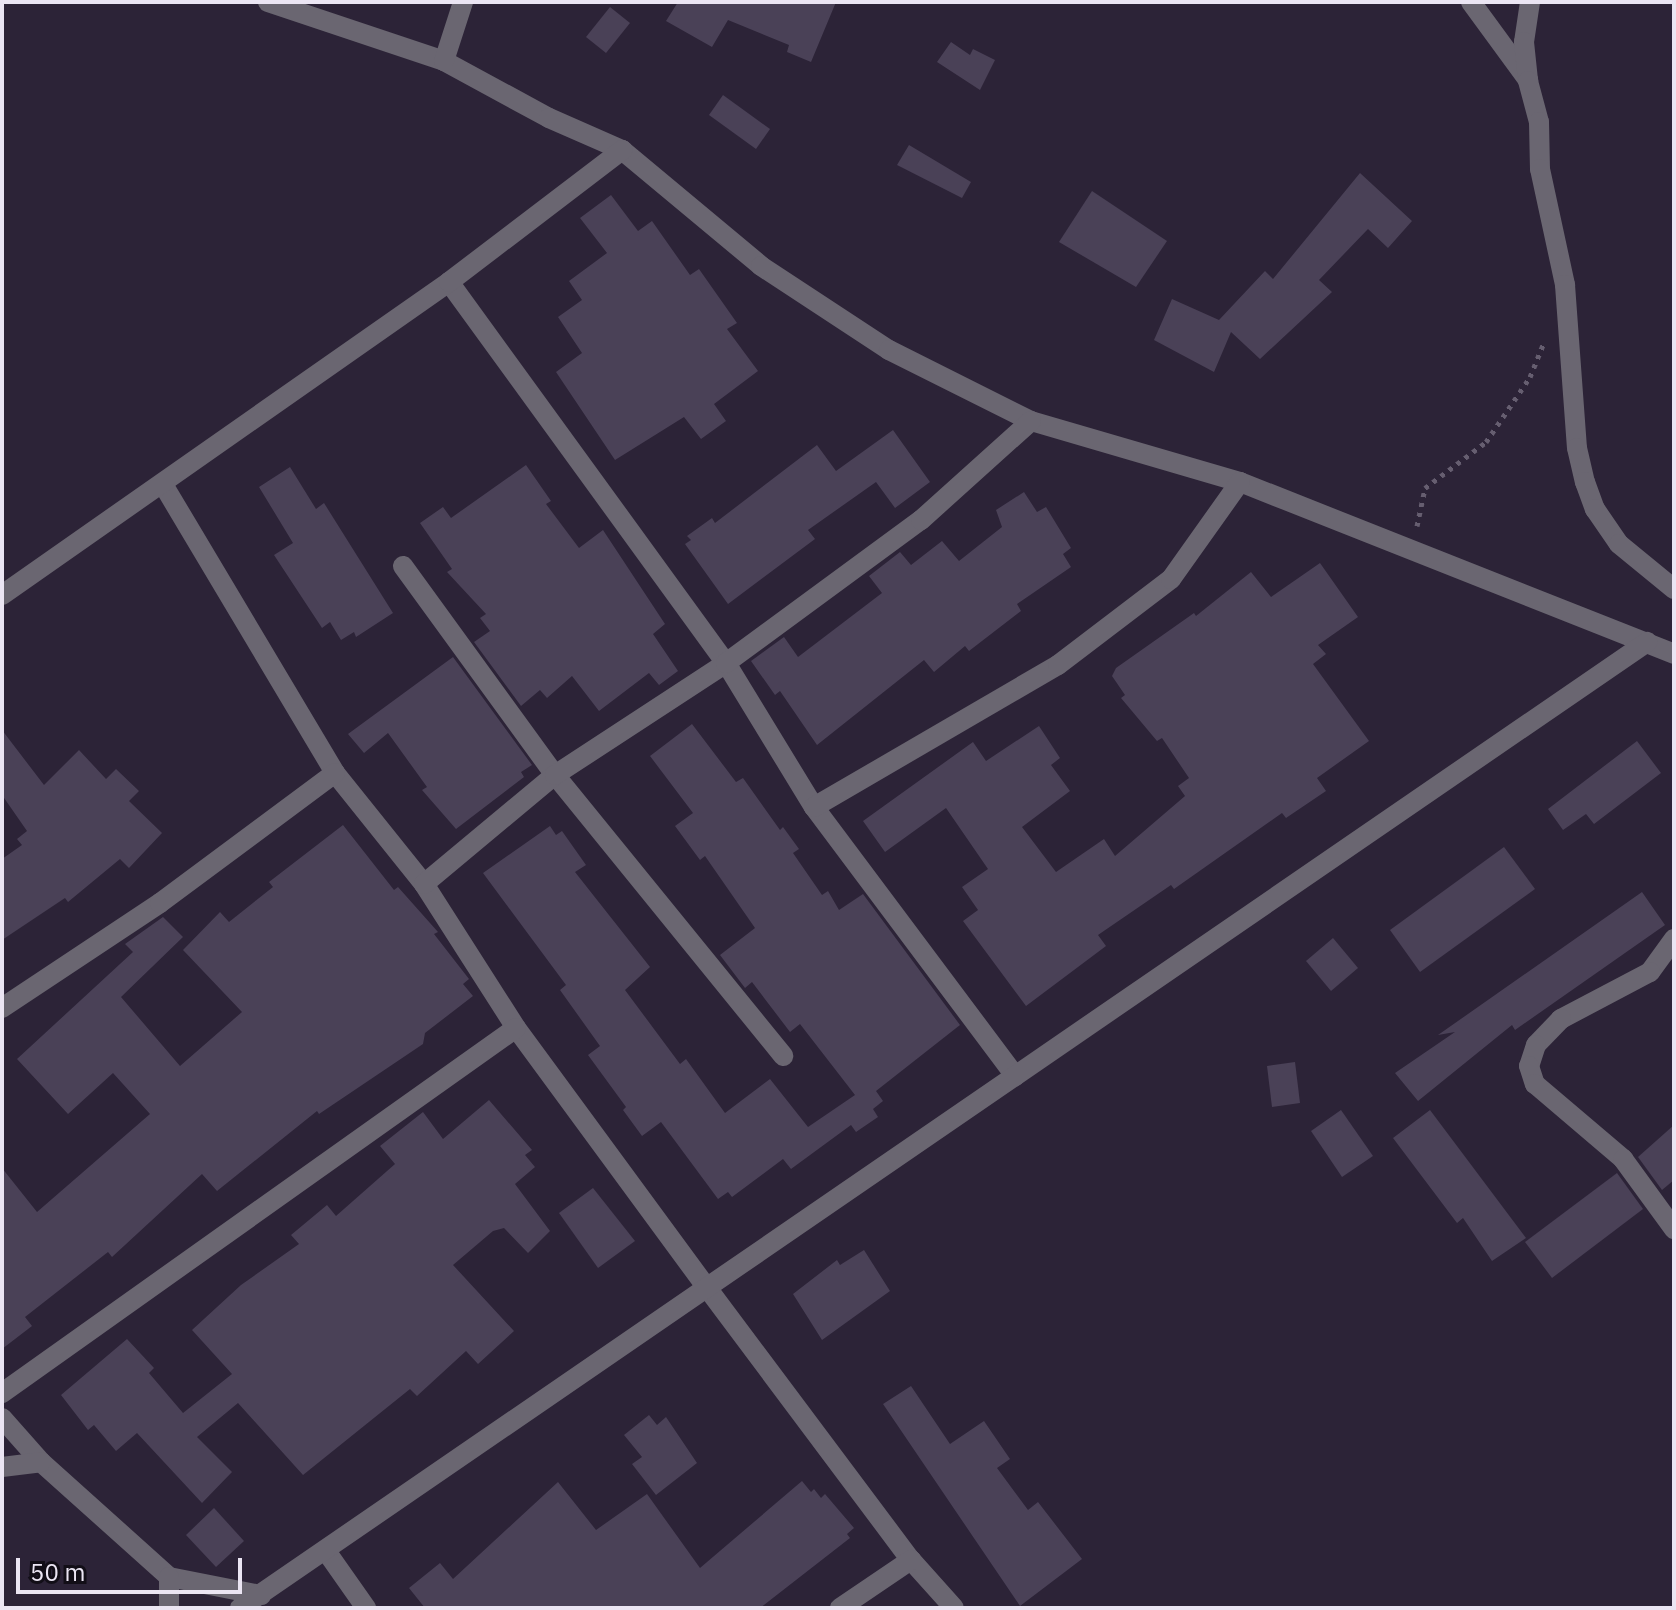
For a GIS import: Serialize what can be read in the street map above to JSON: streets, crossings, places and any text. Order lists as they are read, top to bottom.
{
  "scale_bar": "50 m"
}
